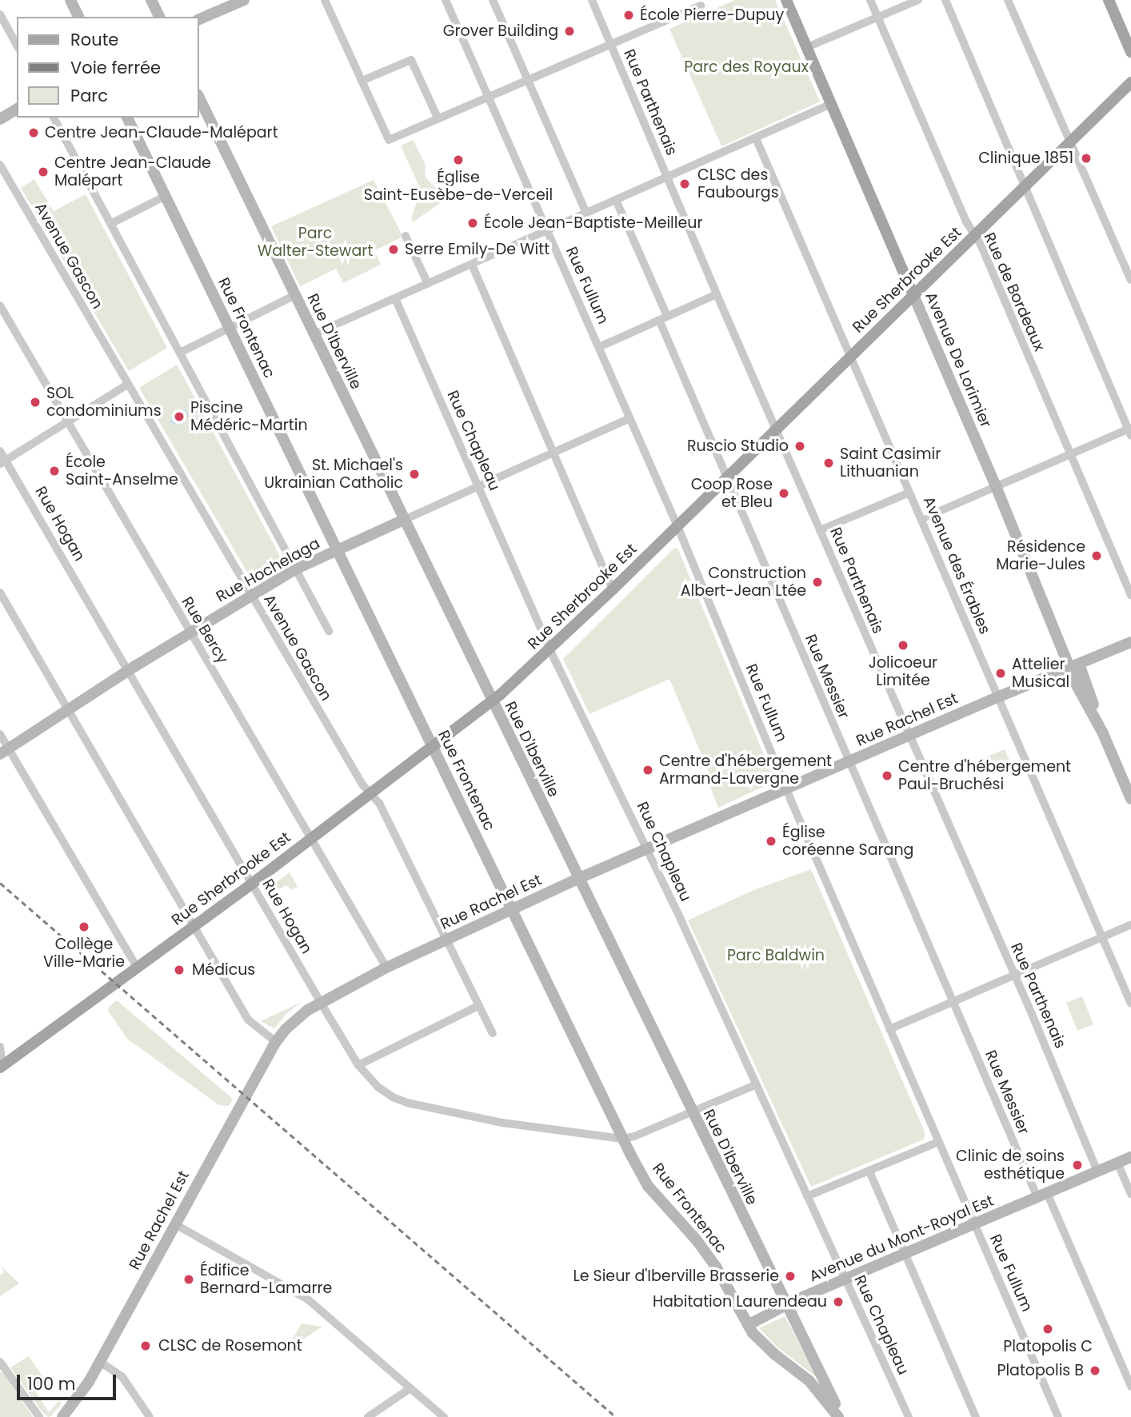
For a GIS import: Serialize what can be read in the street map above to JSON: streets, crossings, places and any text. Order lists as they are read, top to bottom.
{
  "streets": {
    "main road": [
      "Rue Sherbrooke Est",
      "Rue Frontenac",
      "Rue D'Iberville",
      "Avenue De Lorimier",
      "Rue Hochelaga",
      "Rue Rachel Est",
      "Avenue du Mont-Royal Est"
    ],
    "street": [
      "Rue Parthenais",
      "Avenue Gascon",
      "Rue Fullum",
      "Rue de Bordeaux",
      "Rue Chapleau",
      "Rue Hogan",
      "Avenue des Érables",
      "Rue Bercy",
      "Rue Messier"
    ]
  },
  "crossings": [
    ["Rue Parthenais", "Rue Sherbrooke Est"],
    ["Rue Parthenais", "Rue Rachel Est"],
    ["Rue Parthenais", "Avenue du Mont-Royal Est"],
    ["Avenue Gascon", "Rue Sherbrooke Est"],
    ["Avenue Gascon", "Rue Hochelaga"],
    ["Avenue Gascon", "Rue Rachel Est"],
    ["Rue Sherbrooke Est", "Rue Fullum"],
    ["Rue Sherbrooke Est", "Rue de Bordeaux"],
    ["Rue Sherbrooke Est", "Rue Frontenac"],
    ["Rue Sherbrooke Est", "Rue D'Iberville"],
    ["Rue Sherbrooke Est", "Avenue De Lorimier"],
    ["Rue Sherbrooke Est", "Rue Chapleau"],
    ["Rue Sherbrooke Est", "Rue Hogan"],
    ["Rue Sherbrooke Est", "Avenue des Érables"],
    ["Rue Sherbrooke Est", "Rue Bercy"],
    ["Rue Sherbrooke Est", "Rue Messier"],
    ["Rue Fullum", "Rue Hochelaga"],
    ["Rue Fullum", "Rue Rachel Est"],
    ["Rue Fullum", "Avenue du Mont-Royal Est"],
    ["Rue Frontenac", "Rue D'Iberville"],
    ["Rue Frontenac", "Rue Hogan"],
    ["Rue Frontenac", "Rue Hochelaga"],
    ["Rue Frontenac", "Rue Rachel Est"],
    ["Rue Frontenac", "Avenue du Mont-Royal Est"],
    ["Rue D'Iberville", "Rue Hochelaga"],
    ["Rue D'Iberville", "Rue Rachel Est"],
    ["Rue D'Iberville", "Avenue du Mont-Royal Est"],
    ["Avenue De Lorimier", "Rue Rachel Est"],
    ["Rue Chapleau", "Rue Hochelaga"],
    ["Rue Chapleau", "Rue Rachel Est"],
    ["Rue Chapleau", "Avenue du Mont-Royal Est"],
    ["Rue Hogan", "Rue Hochelaga"],
    ["Rue Hogan", "Rue Rachel Est"],
    ["Avenue des Érables", "Rue Rachel Est"],
    ["Rue Hochelaga", "Rue Bercy"],
    ["Rue Bercy", "Rue Rachel Est"],
    ["Rue Messier", "Rue Rachel Est"],
    ["Rue Messier", "Avenue du Mont-Royal Est"]
  ],
  "parks": ["Parc des Royaux", "Parc Walter-Stewart", "Parc Baldwin"],
  "places": [
    "École Pierre-Dupuy",
    "Grover Building",
    "Centre Jean-Claude-Malépart",
    "Clinique 1851",
    "Église Saint-Eusèbe-de-Verceil",
    "Centre Jean-Claude Malépart",
    "CLSC des Faubourgs",
    "École Jean-Baptiste-Meilleur",
    "Serre Emily-De Witt",
    "SOL condominiums",
    "Piscine Médéric-Martin",
    "Ruscio Studio",
    "Saint Casimir Lithuanian",
    "École Saint-Anselme",
    "St. Michael's Ukrainian Catholic",
    "Coop Rose et Bleu",
    "Résidence Marie-Jules",
    "Construction Albert-Jean Ltée",
    "Jolicoeur Limitée",
    "Attelier Musical",
    "Centre d'hébergement Armand-Lavergne",
    "Centre d'hébergement Paul-Bruchési",
    "Église coréenne Sarang",
    "Collège Ville-Marie",
    "Médicus",
    "Clinic de soins esthétique",
    "Le Sieur d'Iberville Brasserie",
    "Édifice Bernard-Lamarre",
    "Habitation Laurendeau",
    "Platopolis C",
    "CLSC de Rosemont",
    "Platopolis B"
  ],
  "legend": ["Route", "Voie ferrée", "Parc"],
  "scale_bar": "100 m"
}
